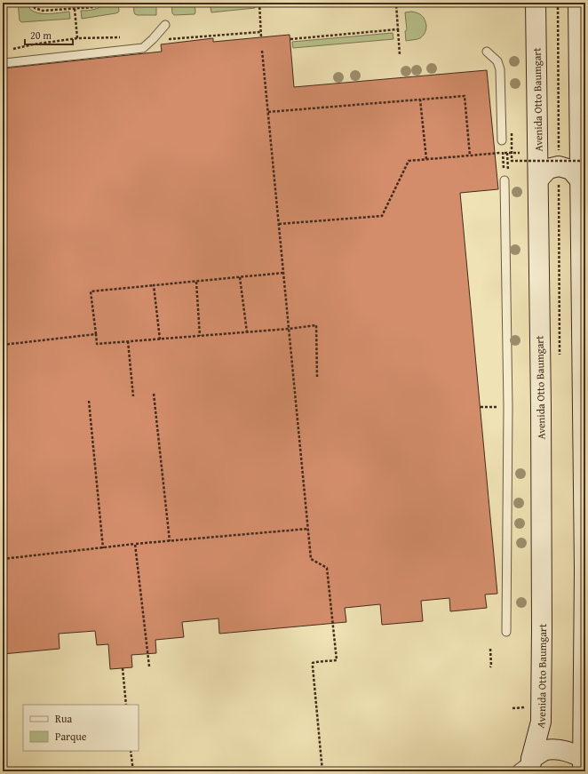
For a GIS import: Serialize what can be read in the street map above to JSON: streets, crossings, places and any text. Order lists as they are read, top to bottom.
{
  "streets": {
    "main road": ["Avenida Otto Baumgart"]
  },
  "legend": ["Rua", "Parque"],
  "scale_bar": "20 m"
}
